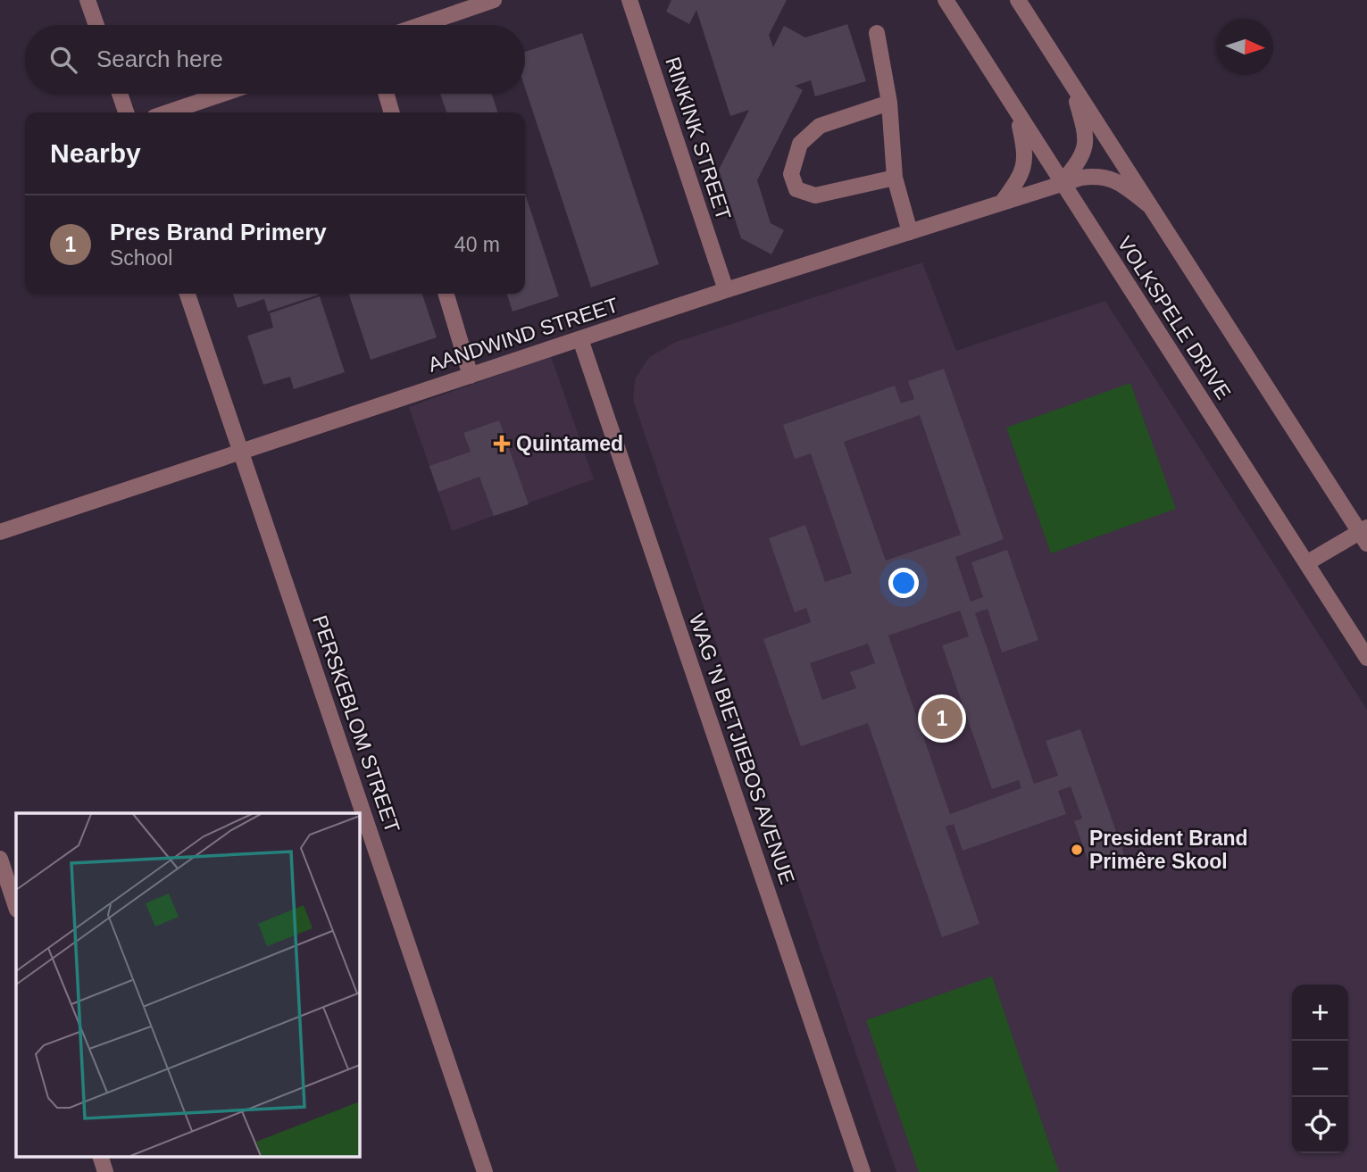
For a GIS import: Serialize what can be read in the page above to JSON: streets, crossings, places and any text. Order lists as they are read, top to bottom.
{
  "streets": {
    "street": [
      "RINKINK STREET",
      "VOLKSPELE DRIVE",
      "AANDWIND STREET",
      "PERSKEBLOM STREET",
      "WAG 'N BIETJIEBOS AVENUE"
    ]
  },
  "crossings": [
    ["RINKINK STREET", "AANDWIND STREET"],
    ["VOLKSPELE DRIVE", "AANDWIND STREET"],
    ["AANDWIND STREET", "PERSKEBLOM STREET"],
    ["AANDWIND STREET", "WAG 'N BIETJIEBOS AVENUE"]
  ],
  "places": {
    "health": ["Quintamed"],
    "other": ["President Brand Primêre Skool"]
  },
  "north": "right",
  "page": {
    "search": "Search here",
    "heading": "Nearby",
    "list": [
      {
        "mark": "1",
        "name": "Pres Brand Primery",
        "note": "School",
        "value": "40 m"
      }
    ],
    "pins": "1",
    "map_buttons": ["+", "−"]
  }
}
